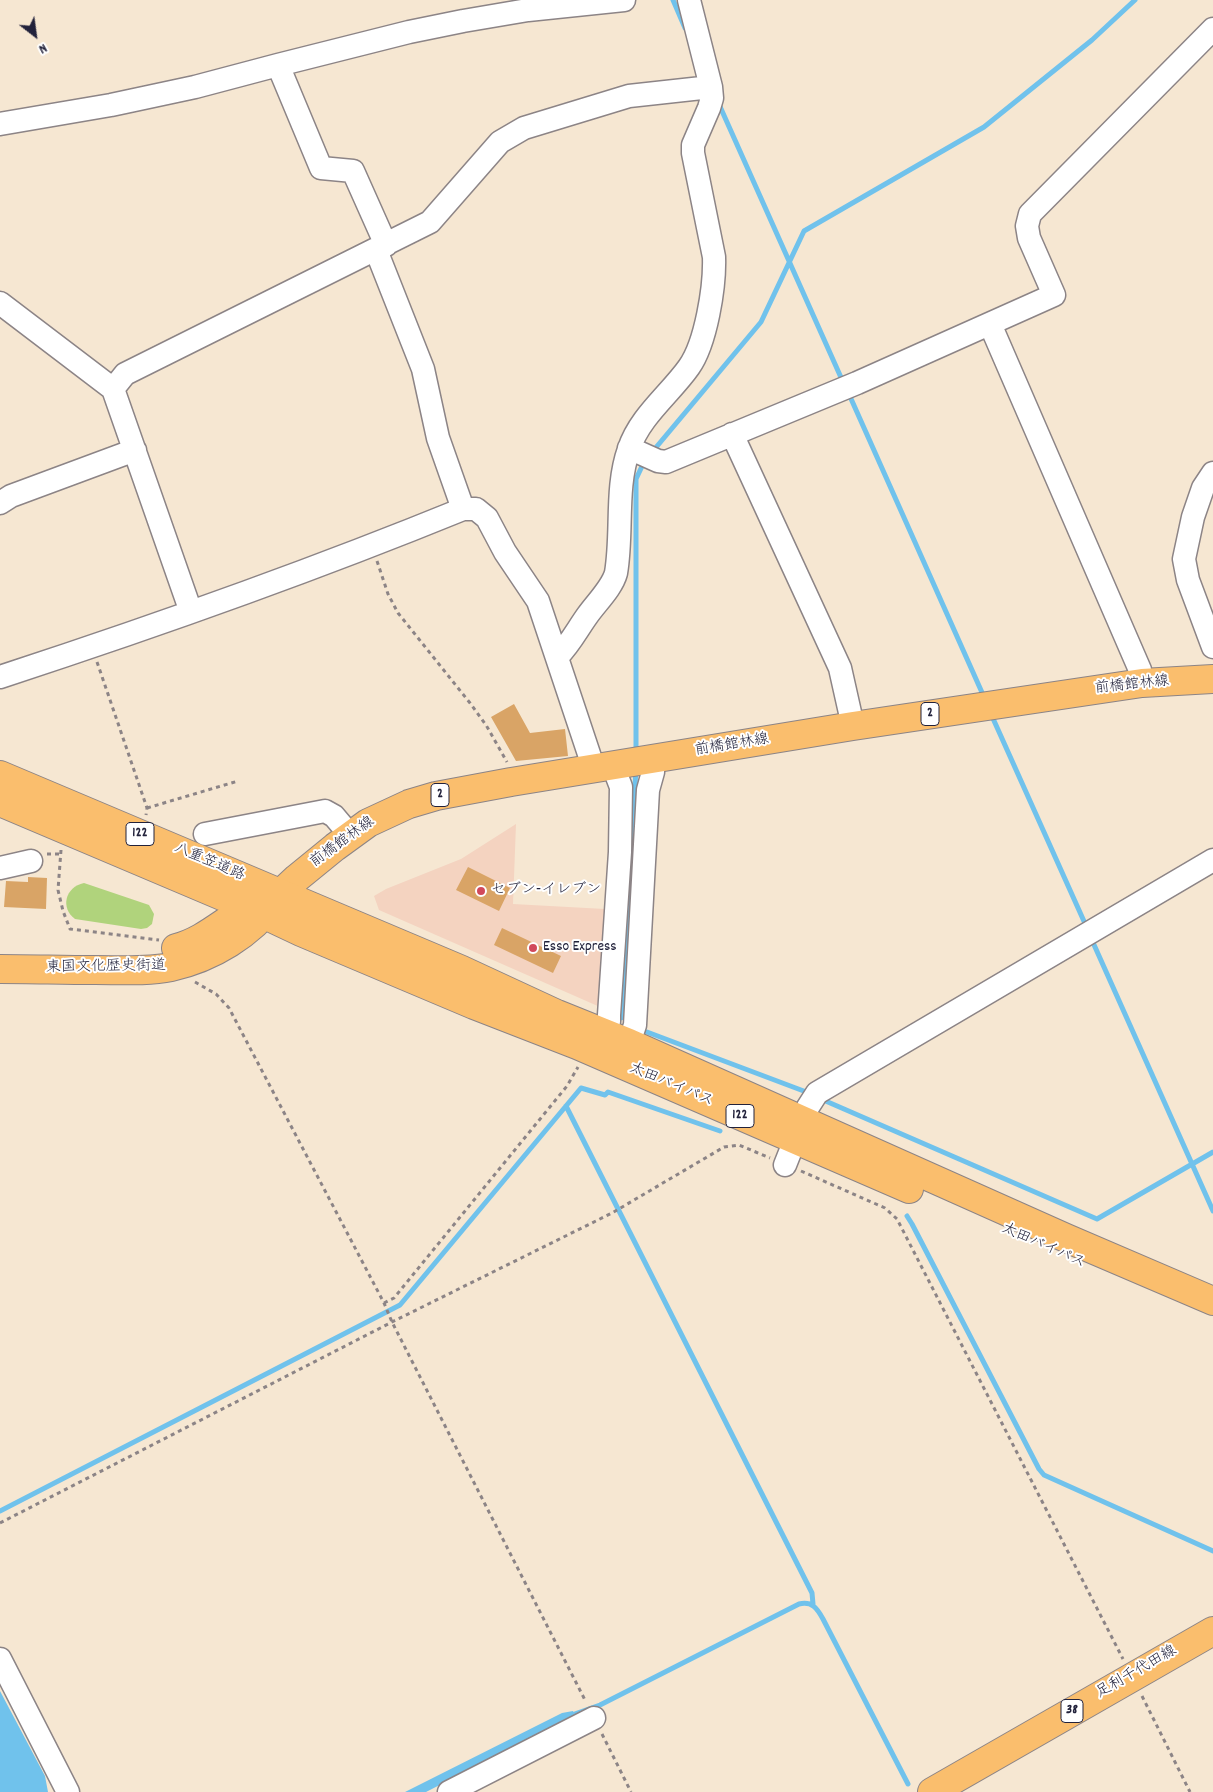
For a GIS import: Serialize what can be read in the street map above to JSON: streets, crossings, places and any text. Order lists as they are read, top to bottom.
{
  "streets": {
    "main road": [
      "前橋館林線",
      "2",
      "122",
      "八重笠道路",
      "東国文化歴史街道",
      "太田バイパス",
      "足利千代田線",
      "38"
    ]
  },
  "crossings": [
    ["前橋館林線", "八重笠道路"],
    ["前橋館林線", "東国文化歴史街道"],
    ["前橋館林線", "太田バイパス"],
    ["八重笠道路", "東国文化歴史街道"],
    ["八重笠道路", "太田バイパス"],
    ["東国文化歴史街道", "太田バイパス"]
  ],
  "places": ["セブン-イレブン", "Esso Express"],
  "north": "bottom right"
}
